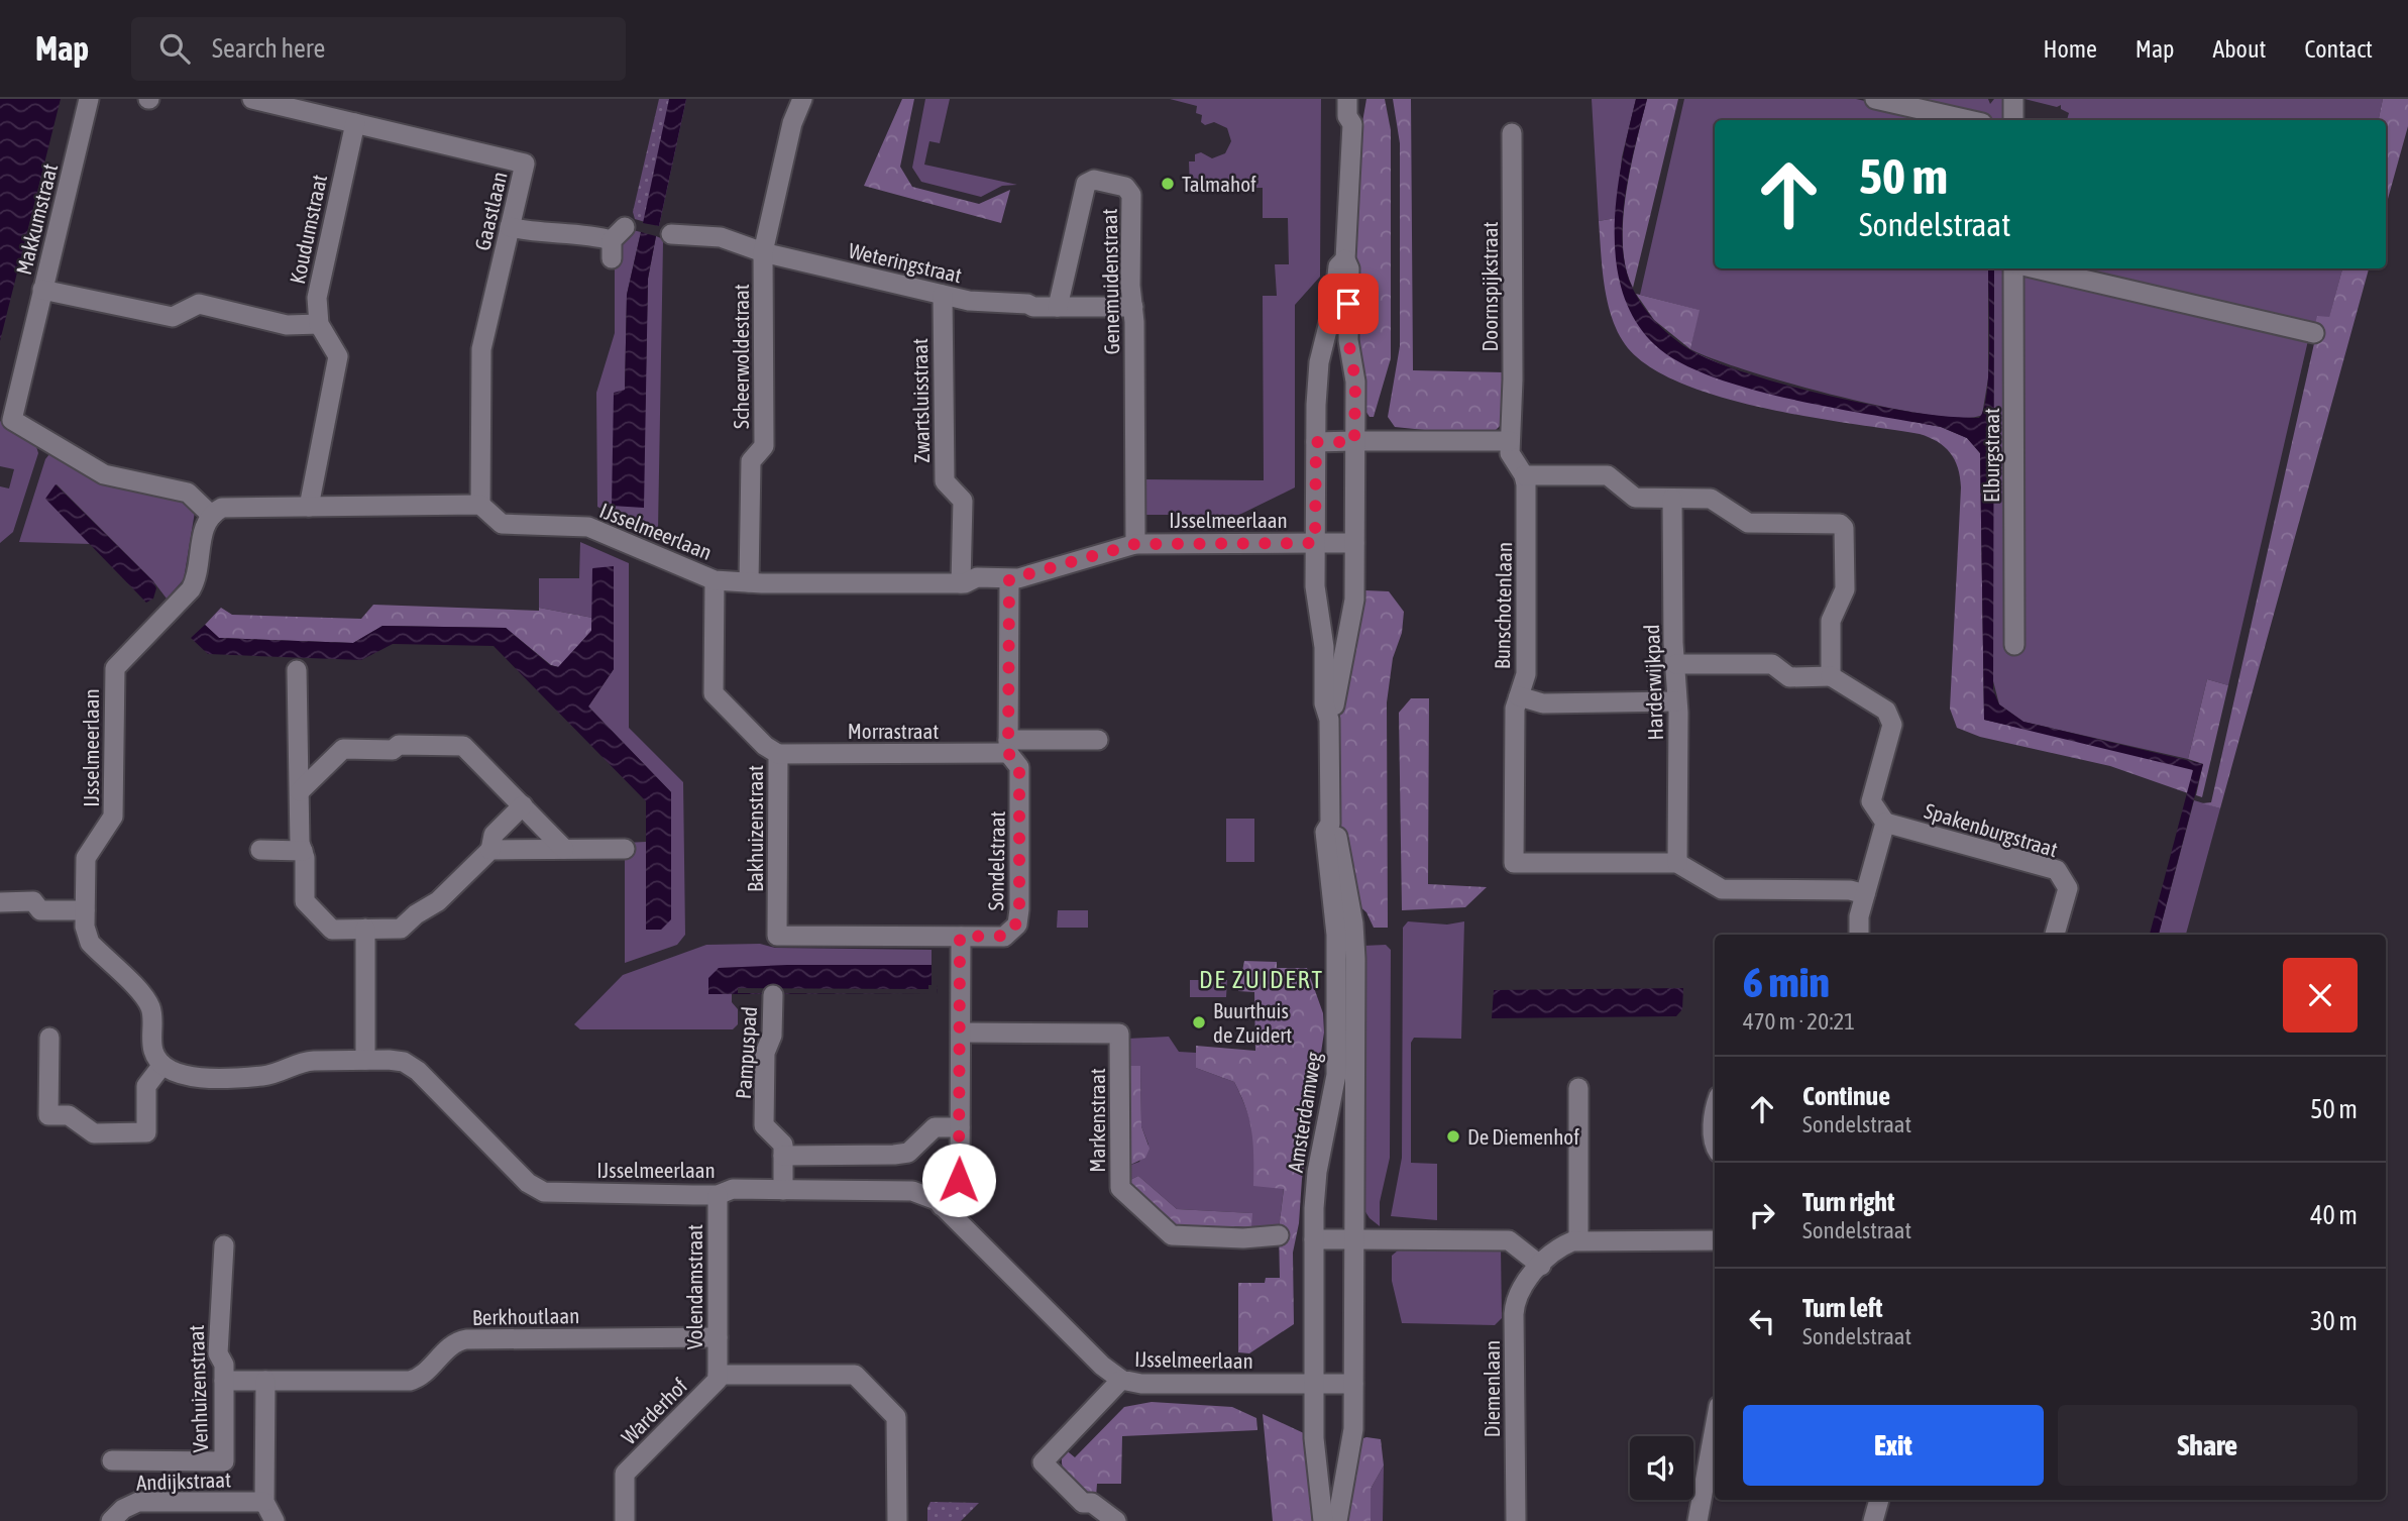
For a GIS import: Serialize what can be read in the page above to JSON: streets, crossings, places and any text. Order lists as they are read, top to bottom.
{
  "streets": {
    "street": [
      "Gaastlaan",
      "Makkumstraat",
      "Koudumstraat",
      "Weteringstraat",
      "Genemuidenstraat",
      "Doornspijkstraat",
      "Scheerwoldestraat",
      "Zwartsluisstraat",
      "Elburgstraat",
      "IJsselmeerlaan",
      "Bunschotenlaan",
      "Harderwijkpad",
      "Morrastraat",
      "Bakhuizenstraat",
      "Spakenburgstraat",
      "Sondelstraat",
      "Pampuspad",
      "Amsterdamweg",
      "Markenstraat",
      "Volendamstraat",
      "Berkhoutlaan",
      "Venhuizenstraat",
      "Diemenlaan",
      "Warderhof",
      "Andijkstraat"
    ]
  },
  "crossings": [
    ["Gaastlaan", "Koudumstraat"],
    ["Gaastlaan", "IJsselmeerlaan"],
    ["Makkumstraat", "IJsselmeerlaan"],
    ["Weteringstraat", "Genemuidenstraat"],
    ["Weteringstraat", "Scheerwoldestraat"],
    ["Weteringstraat", "Zwartsluisstraat"],
    ["Genemuidenstraat", "IJsselmeerlaan"],
    ["Doornspijkstraat", "Bunschotenlaan"],
    ["Scheerwoldestraat", "IJsselmeerlaan"],
    ["Zwartsluisstraat", "IJsselmeerlaan"],
    ["IJsselmeerlaan", "Bakhuizenstraat"],
    ["IJsselmeerlaan", "Sondelstraat"],
    ["IJsselmeerlaan", "Amsterdamweg"],
    ["IJsselmeerlaan", "Volendamstraat"],
    ["Bunschotenlaan", "Harderwijkpad"],
    ["Morrastraat", "Bakhuizenstraat"],
    ["Morrastraat", "Sondelstraat"],
    ["Bakhuizenstraat", "Sondelstraat"],
    ["Volendamstraat", "Berkhoutlaan"],
    ["Volendamstraat", "Warderhof"],
    ["Berkhoutlaan", "Venhuizenstraat"]
  ],
  "districts": ["DE ZUIDERT"],
  "places": ["Talmahof", "Buurthuis de Zuidert", "De Diemenhof"],
  "page": {
    "header": "Map",
    "search": "Search here",
    "nav": [
      "Home",
      "Map",
      "About",
      "Contact"
    ],
    "turn": ["50 m", "Sondelstraat"],
    "heading": ["6 min", "470 m · 20:21"],
    "list": [
      {
        "name": "Continue",
        "note": "Sondelstraat",
        "value": "50 m"
      },
      {
        "name": "Turn right",
        "note": "Sondelstraat",
        "value": "40 m"
      },
      {
        "name": "Turn left",
        "note": "Sondelstraat",
        "value": "30 m"
      }
    ],
    "buttons": ["Exit", "Share"]
  }
}
